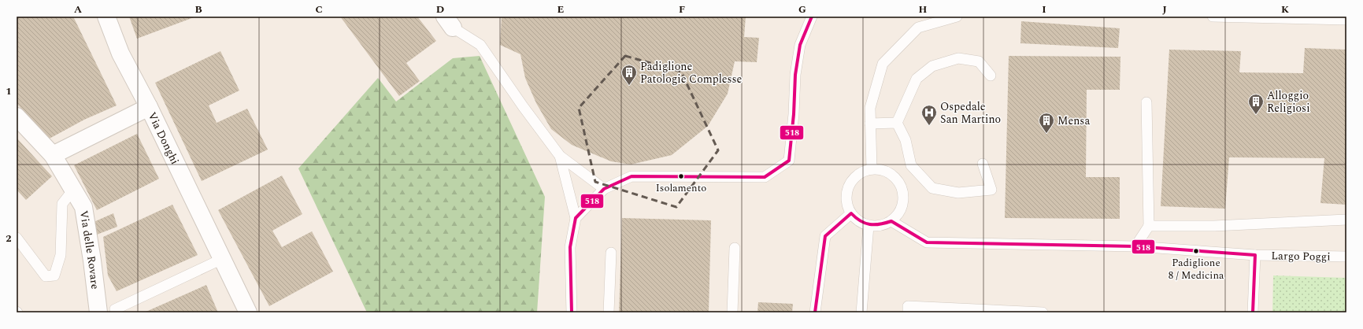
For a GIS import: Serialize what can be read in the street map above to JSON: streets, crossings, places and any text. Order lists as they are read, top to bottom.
{
  "streets": {
    "street": ["Via Donghi", "Via delle Rovare"],
    "lane": ["Largo Poggi"]
  },
  "places": {
    "building": ["Padiglione Patologie Complesse", "Alloggio Religiosi", "Mensa"],
    "hospital": ["Ospedale San Martino"],
    "other": ["Isolamento", "Padiglione 8 / Medicina"]
  },
  "lines": ["transit line 518"],
  "grid": {
    "columns": [
      "A",
      "B",
      "C",
      "D",
      "E",
      "F",
      "G",
      "H",
      "I",
      "J",
      "K"
    ],
    "rows": ["1", "2"]
  }
}
